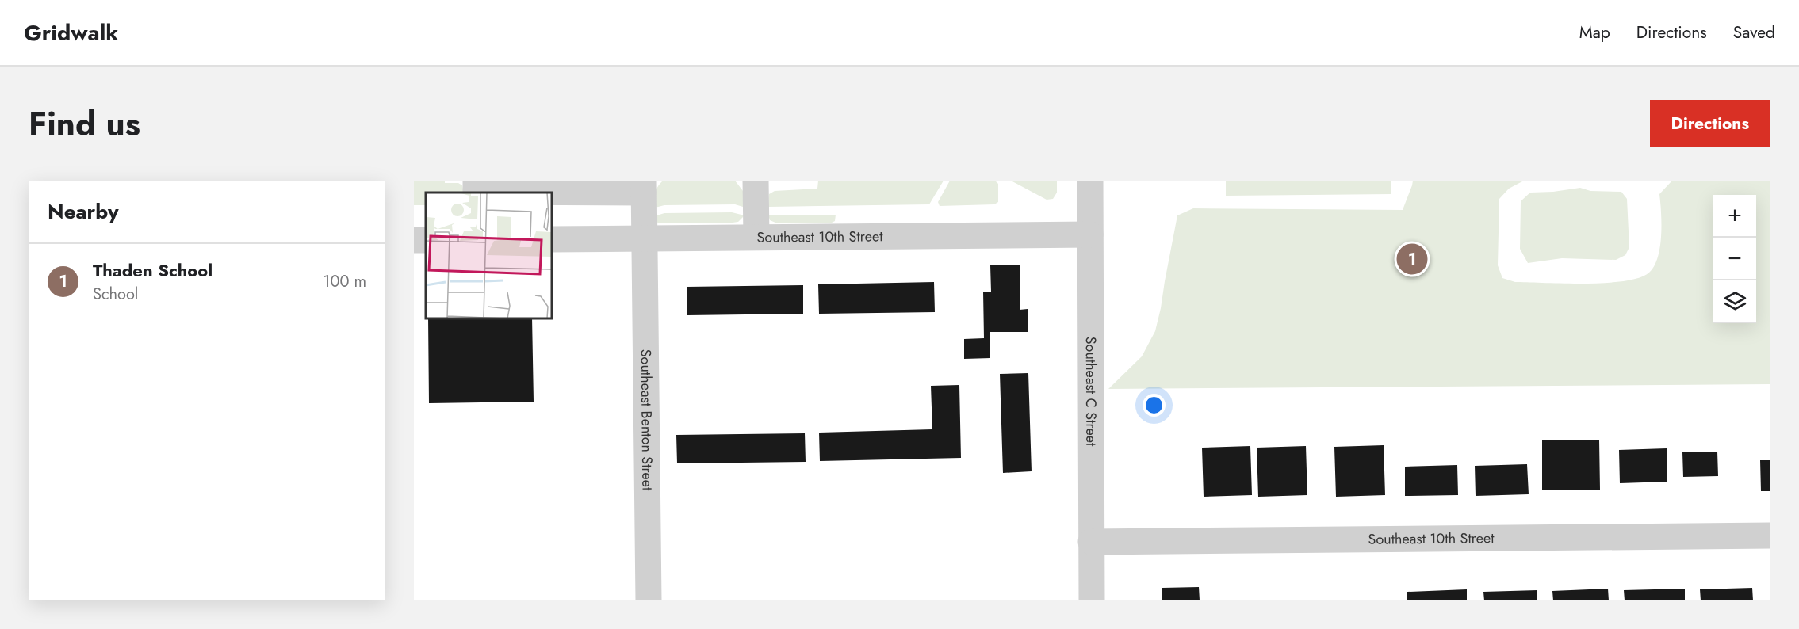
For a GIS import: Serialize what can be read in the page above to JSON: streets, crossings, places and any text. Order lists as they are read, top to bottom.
{
  "streets": {
    "street": ["Southeast 10th Street", "Southeast C Street", "Southeast Benton Street"]
  },
  "crossings": [
    ["Southeast 10th Street", "Southeast C Street"],
    ["Southeast 10th Street", "Southeast Benton Street"]
  ],
  "page": {
    "header": "Gridwalk",
    "nav": ["Map", "Directions", "Saved"],
    "title": "Find us",
    "buttons": "Directions",
    "heading": "Nearby",
    "map_buttons": ["+", "−"],
    "pins": "1",
    "list": [
      {
        "mark": "1",
        "name": "Thaden School",
        "note": "School",
        "value": "100 m"
      }
    ]
  }
}
